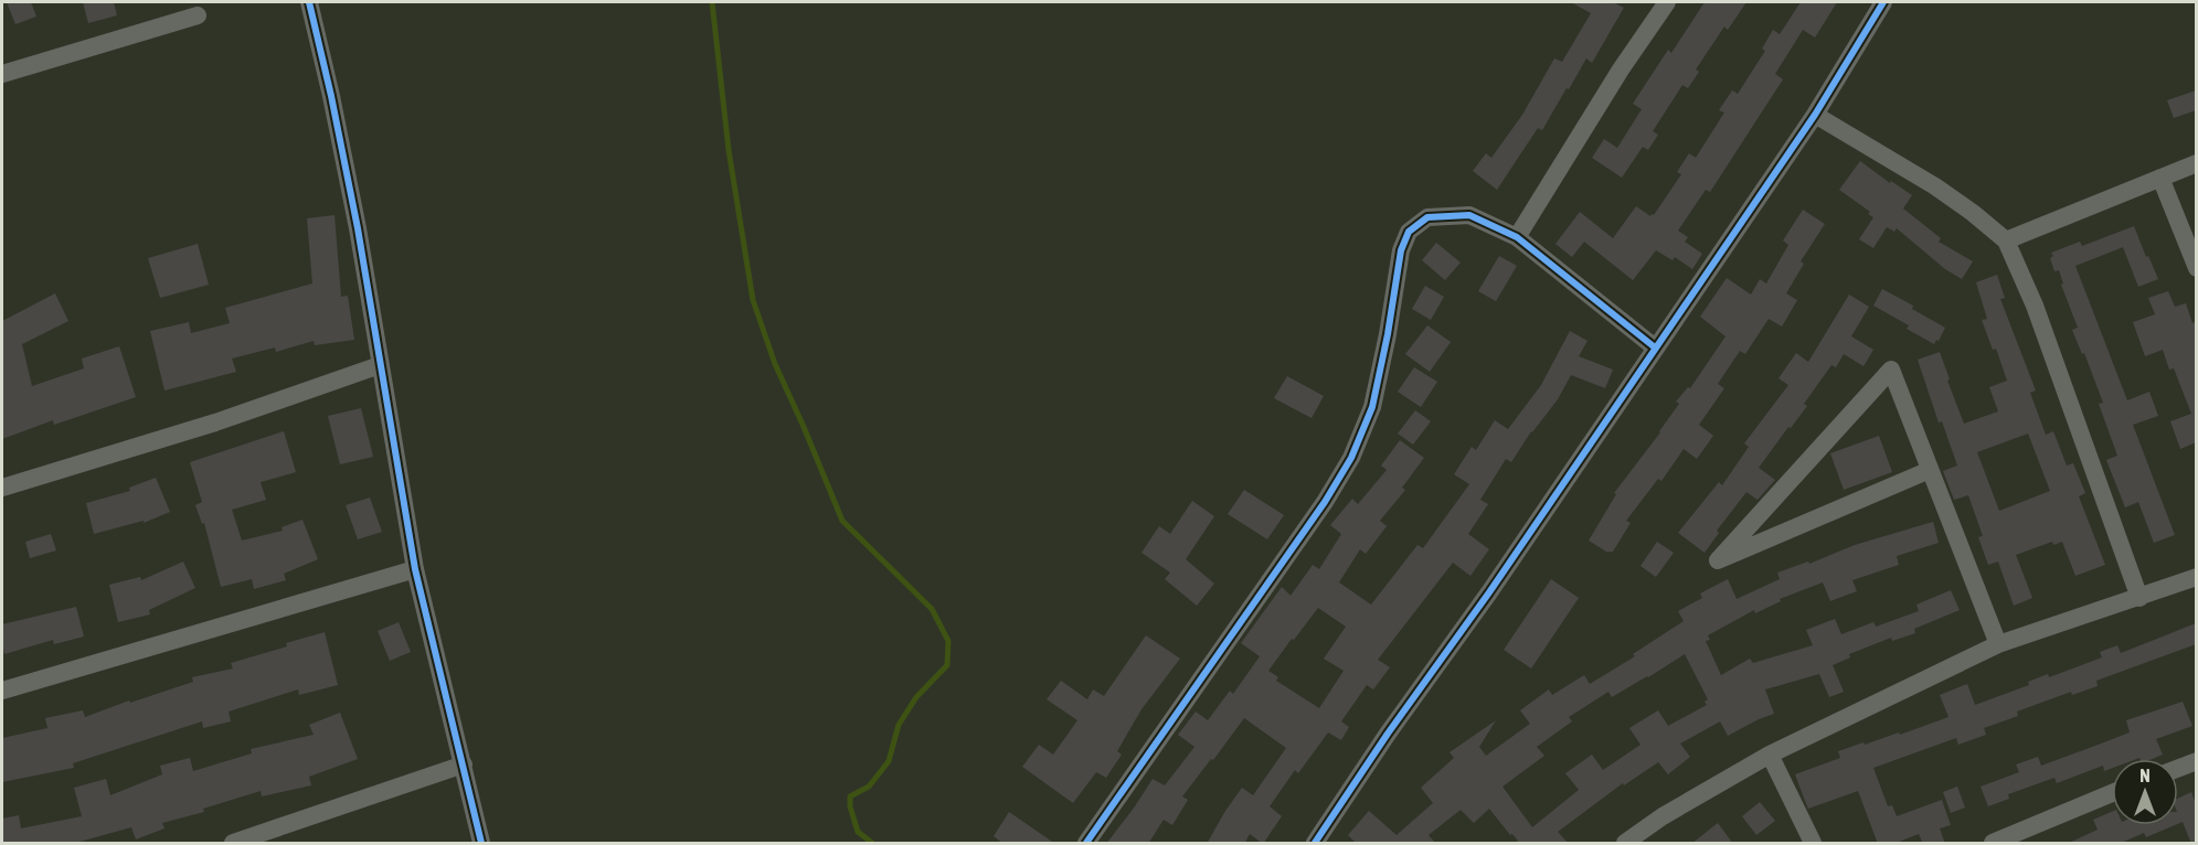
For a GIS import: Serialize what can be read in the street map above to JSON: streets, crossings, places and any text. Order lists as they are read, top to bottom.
{
  "north": "top"
}
